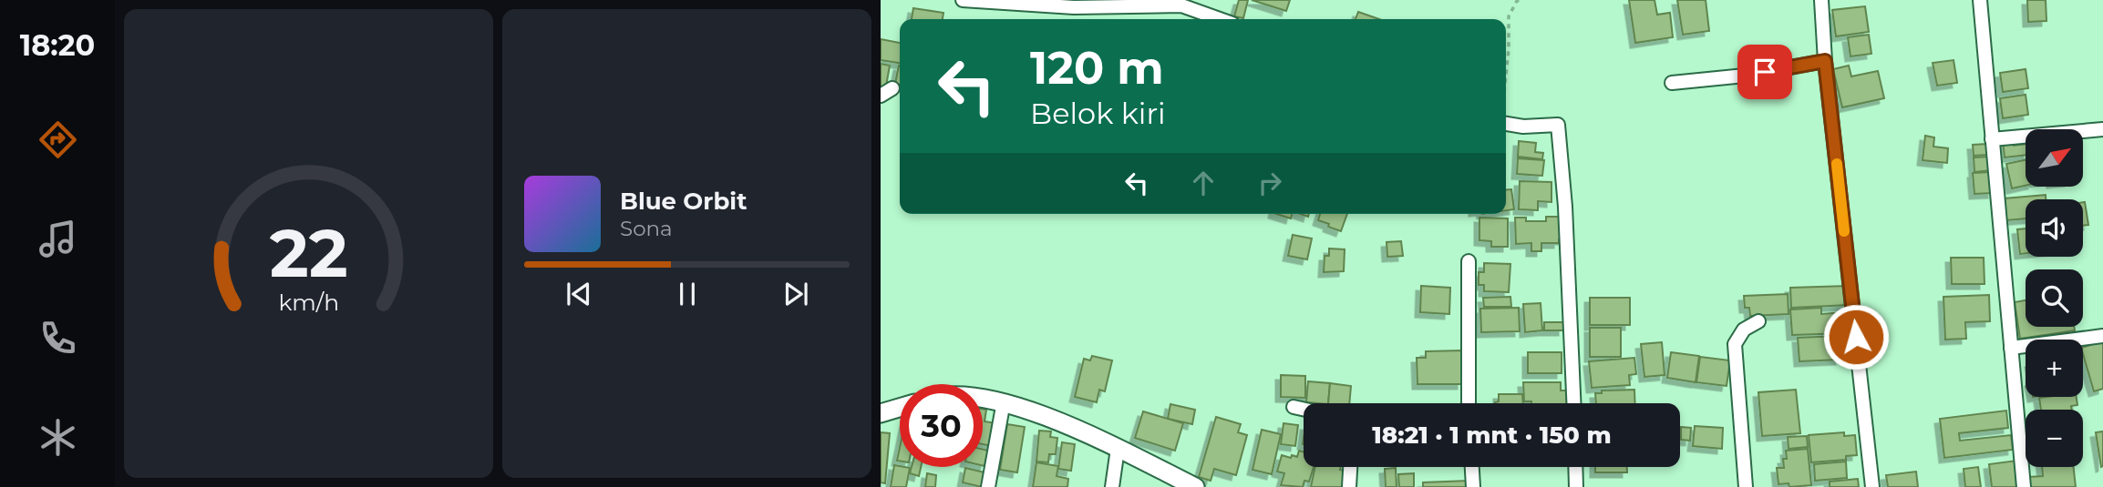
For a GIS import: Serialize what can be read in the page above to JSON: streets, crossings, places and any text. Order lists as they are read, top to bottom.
{
  "north": "top right",
  "page": {
    "tabs": "18:20",
    "turn": ["120 m", "Belok kiri"],
    "map_buttons": ["+", "−"],
    "song": ["Blue Orbit", "Sona"],
    "limit": "30",
    "trip": "18:21 · 1 mnt · 150 m",
    "gauge": ["22", "km/h"]
  }
}
